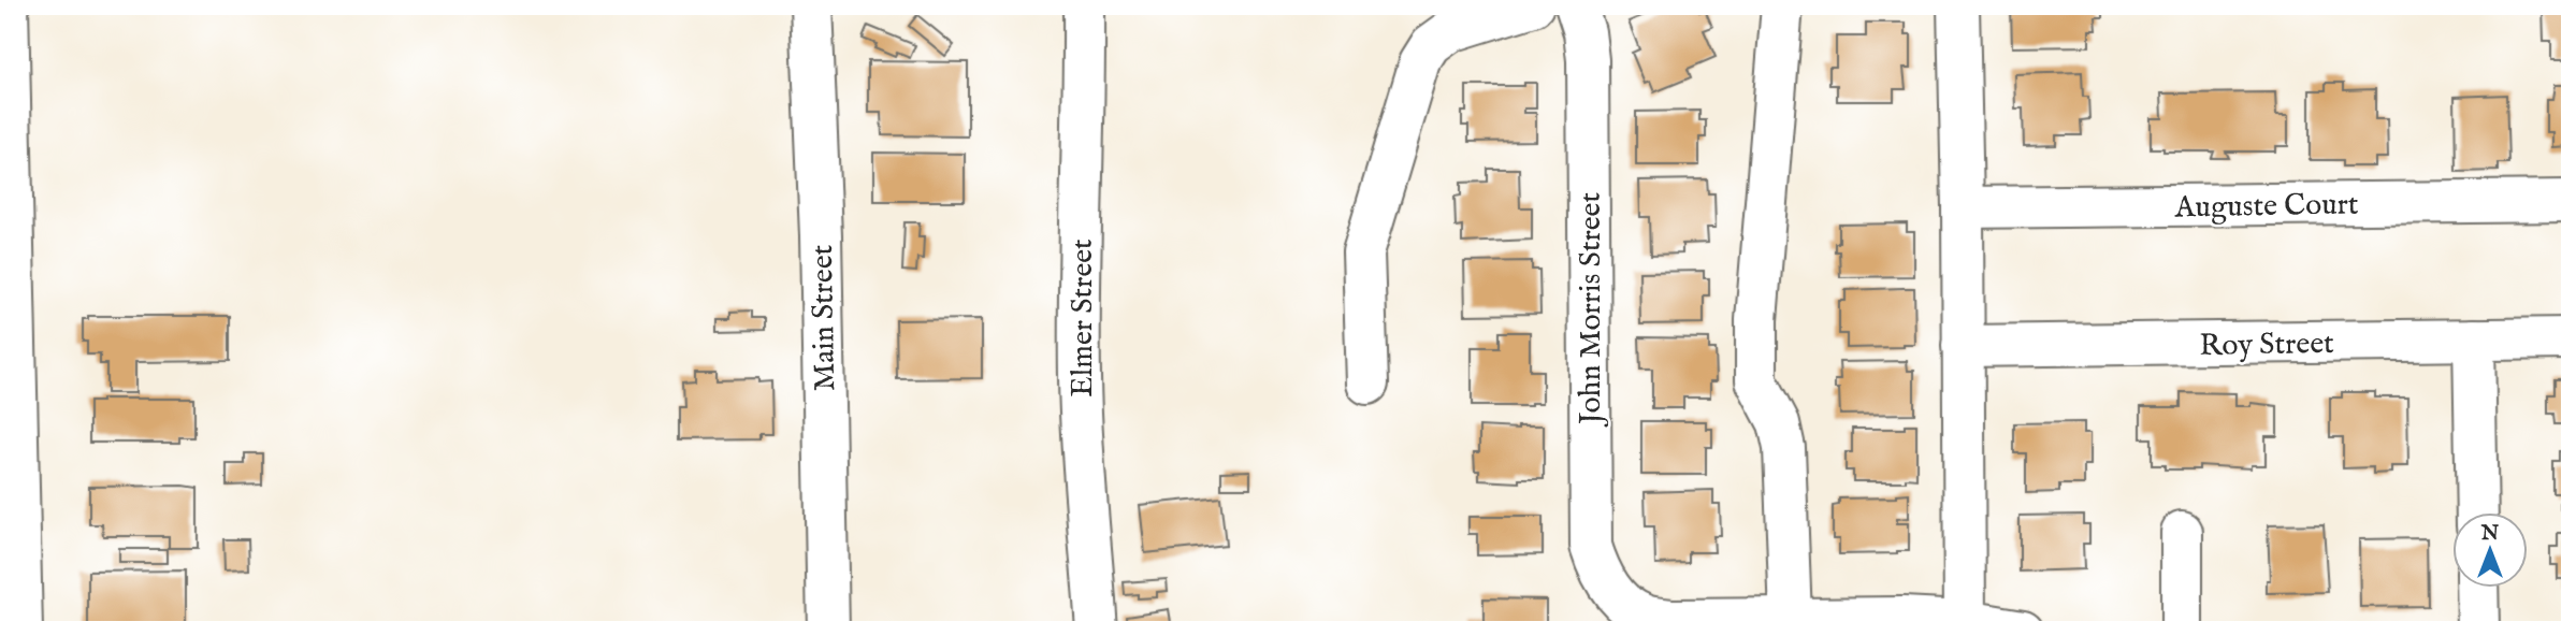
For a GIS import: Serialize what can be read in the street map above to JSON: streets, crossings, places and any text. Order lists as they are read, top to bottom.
{
  "streets": {
    "street": [
      "Auguste Court",
      "John Morris Street",
      "Main Street",
      "Elmer Street",
      "Roy Street"
    ]
  },
  "north": "top"
}
